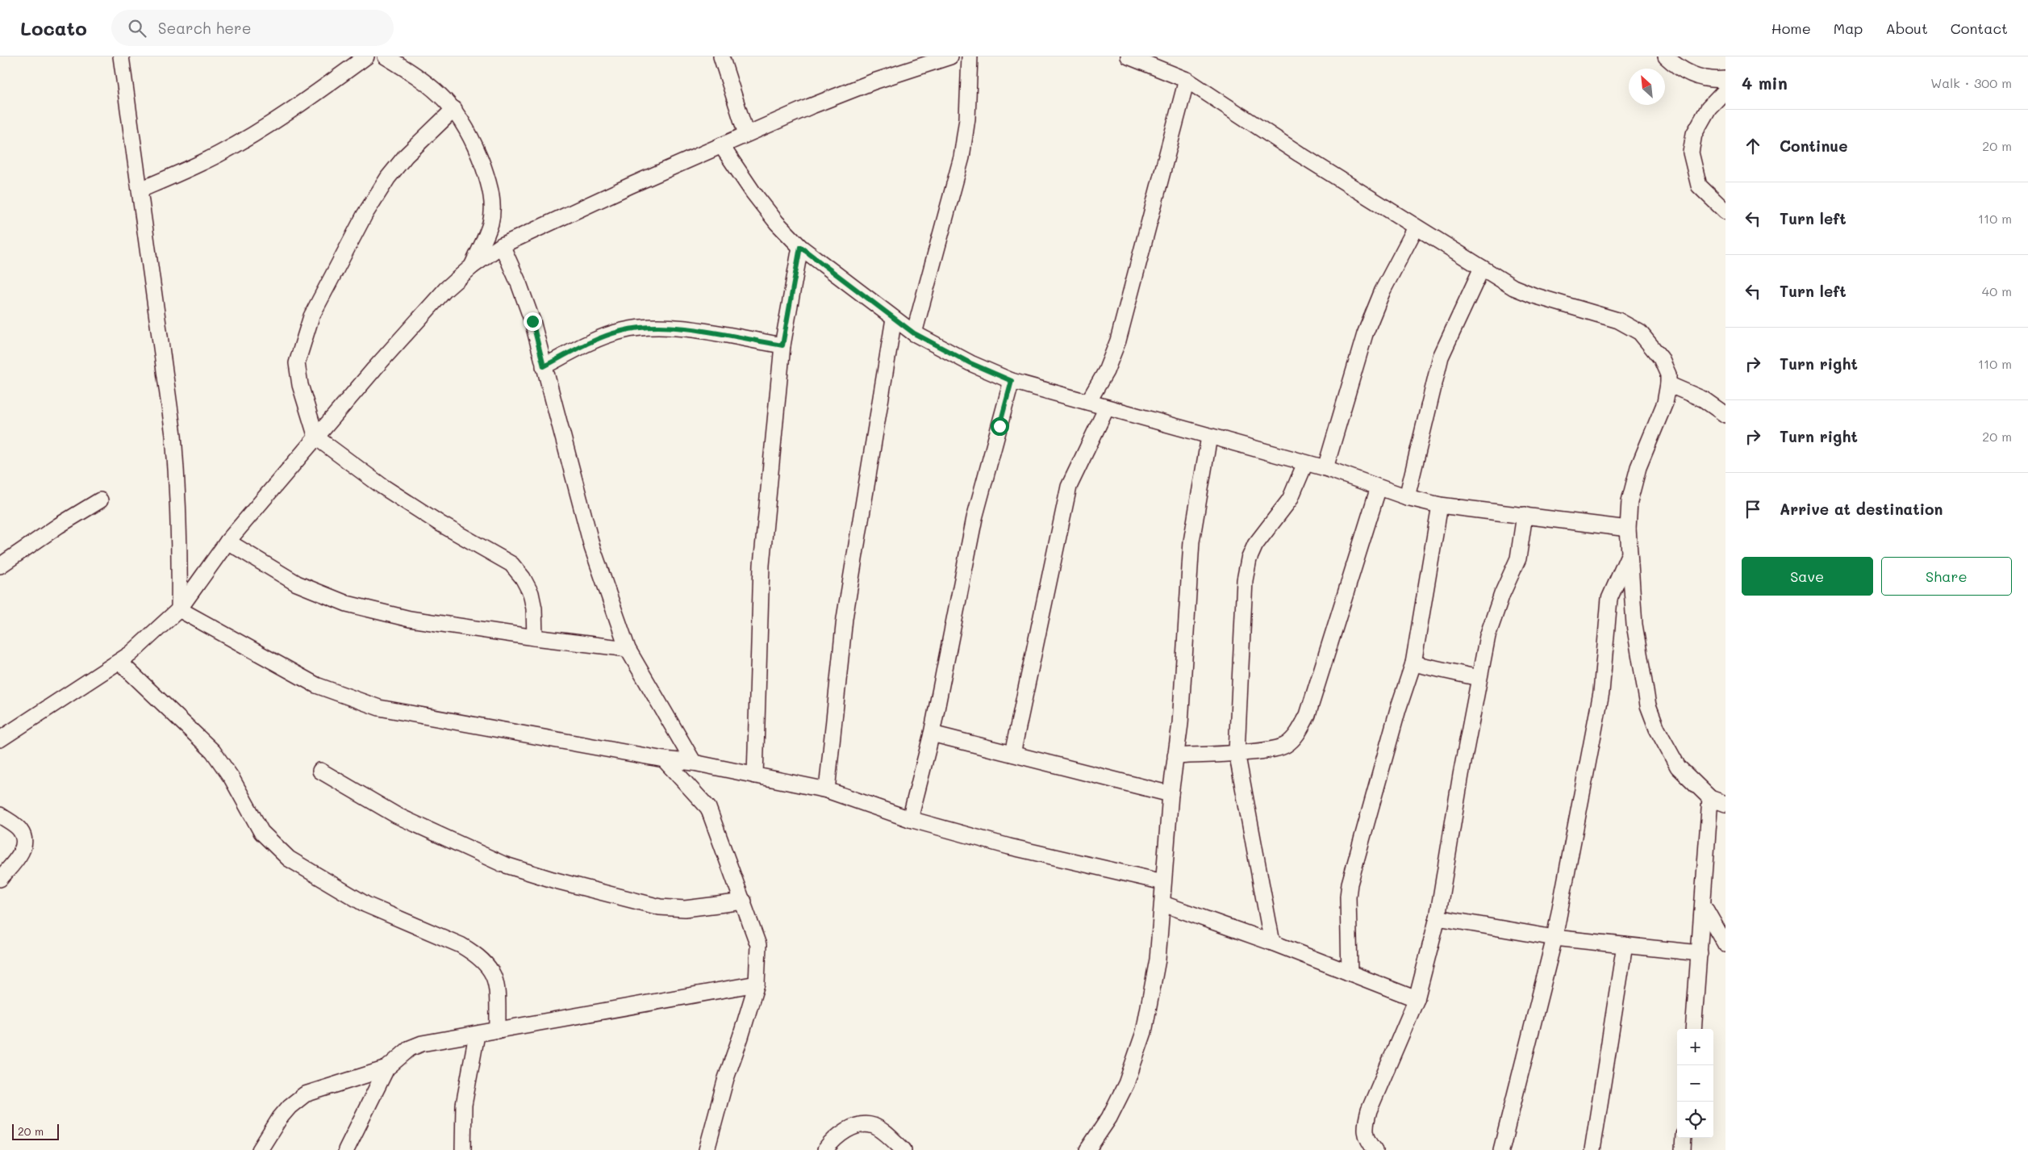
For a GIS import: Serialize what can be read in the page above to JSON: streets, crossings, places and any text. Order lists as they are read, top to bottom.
{
  "scale_bar": "20 m",
  "north": "top left",
  "page": {
    "header": "Locato",
    "search": "Search here",
    "nav": [
      "Home",
      "Map",
      "About",
      "Contact"
    ],
    "heading": ["4 min", "Walk · 300 m"],
    "list": [
      ["Continue", "20 m"],
      ["Turn left", "110 m"],
      ["Turn left", "40 m"],
      ["Turn right", "110 m"],
      ["Turn right", "20 m"],
      "Arrive at destination"
    ],
    "buttons": ["Save", "Share"],
    "map_buttons": ["+", "−"],
    "scale": "20 m"
  }
}
